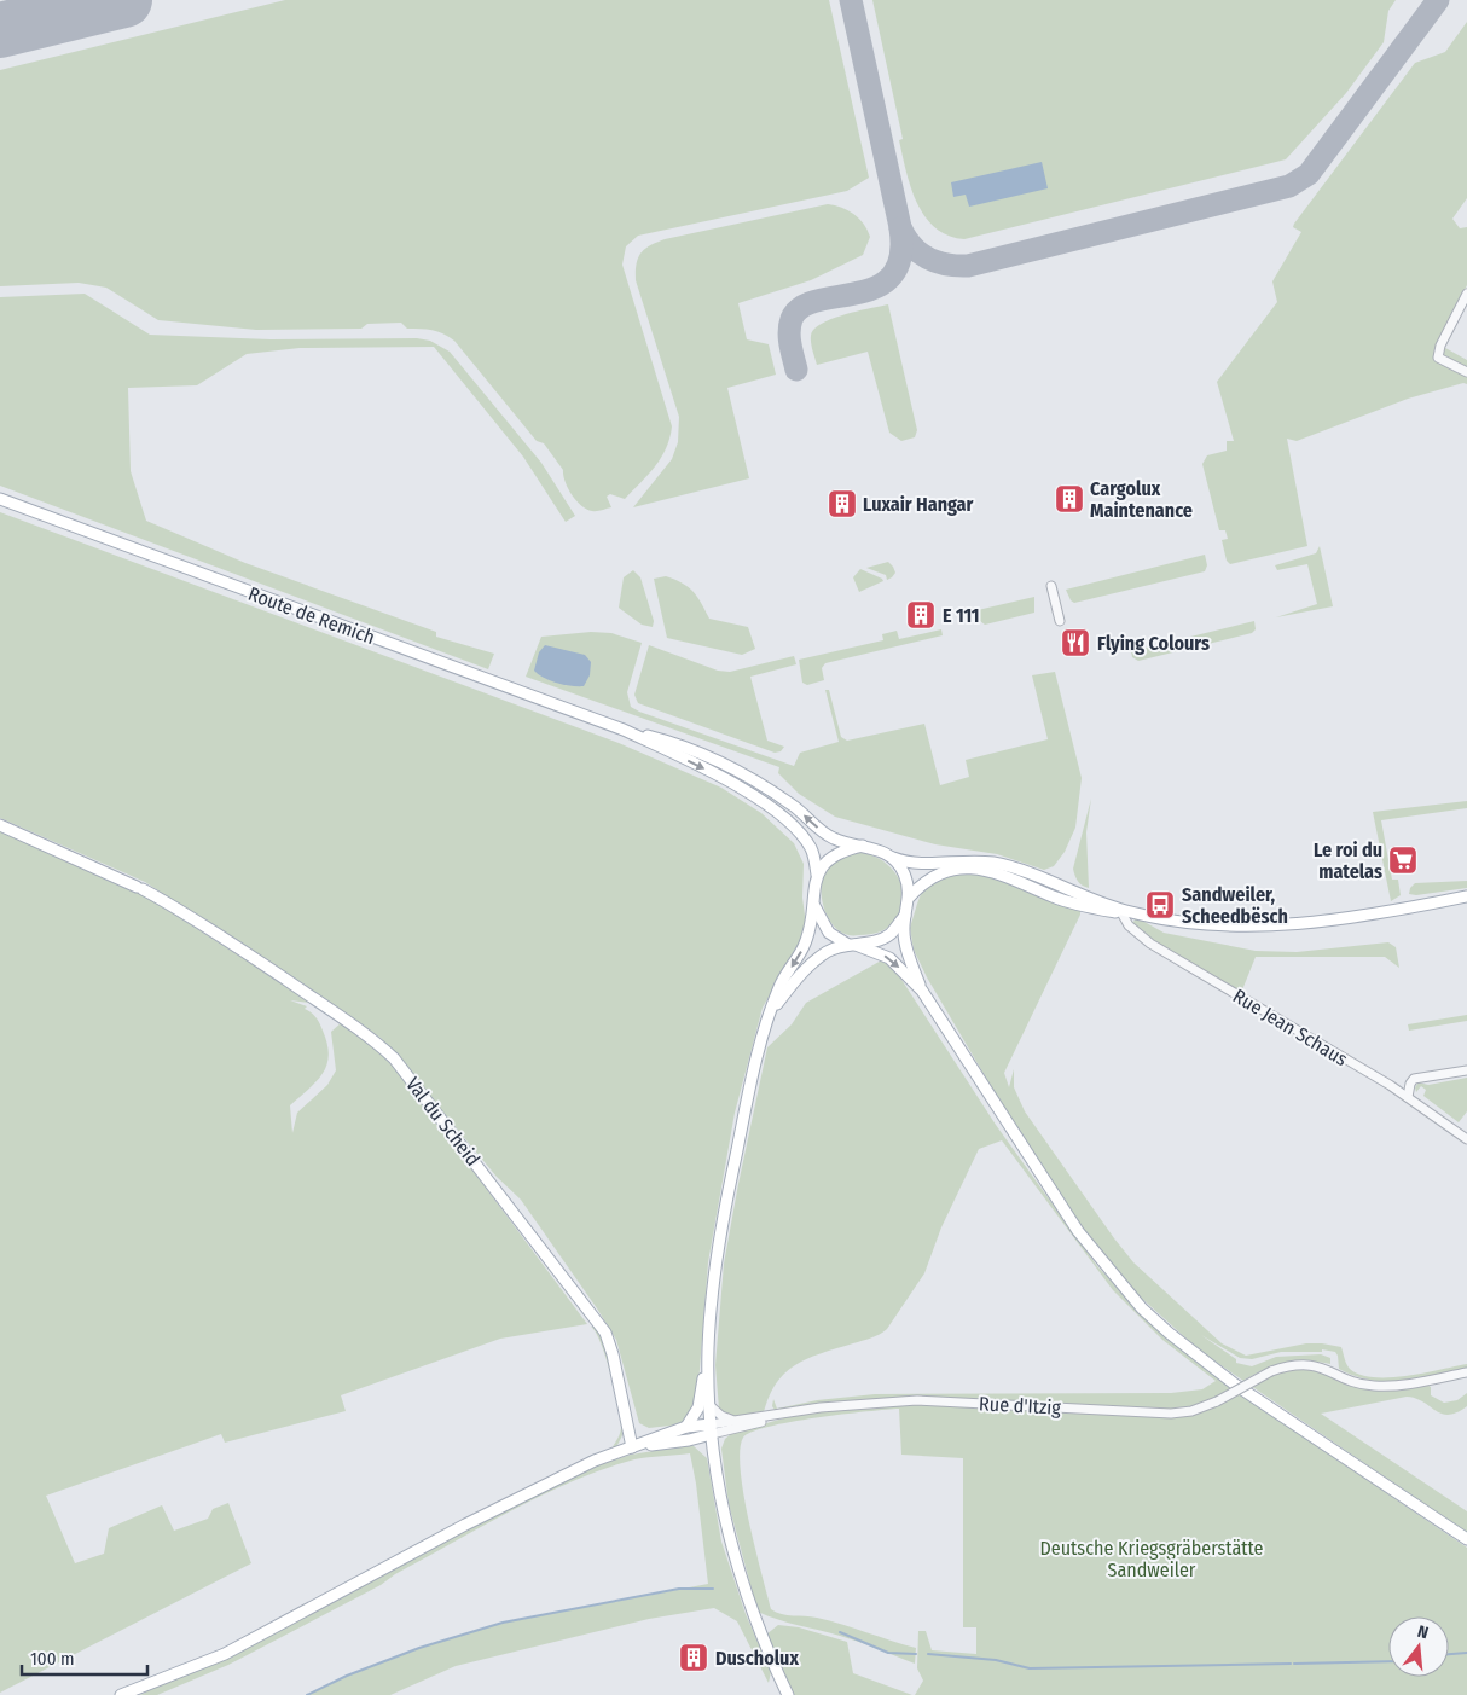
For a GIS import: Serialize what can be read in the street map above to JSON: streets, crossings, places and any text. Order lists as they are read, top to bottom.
{
  "streets": {
    "main road": ["Route de Remich", "Val du Scheid"],
    "street": ["Rue Jean Schaus", "Rue d'Itzig"]
  },
  "parks": ["Deutsche Kriegsgräberstätte Sandweiler"],
  "places": {
    "building": [
      "Cargolux Maintenance",
      "Luxair Hangar",
      "E 111",
      "Duscholux"
    ],
    "restaurant": ["Flying Colours"],
    "supermarket": ["Le roi du matelas"],
    "bus stop": ["Sandweiler, Scheedbësch"]
  },
  "scale_bar": "100 m",
  "north": "top"
}
